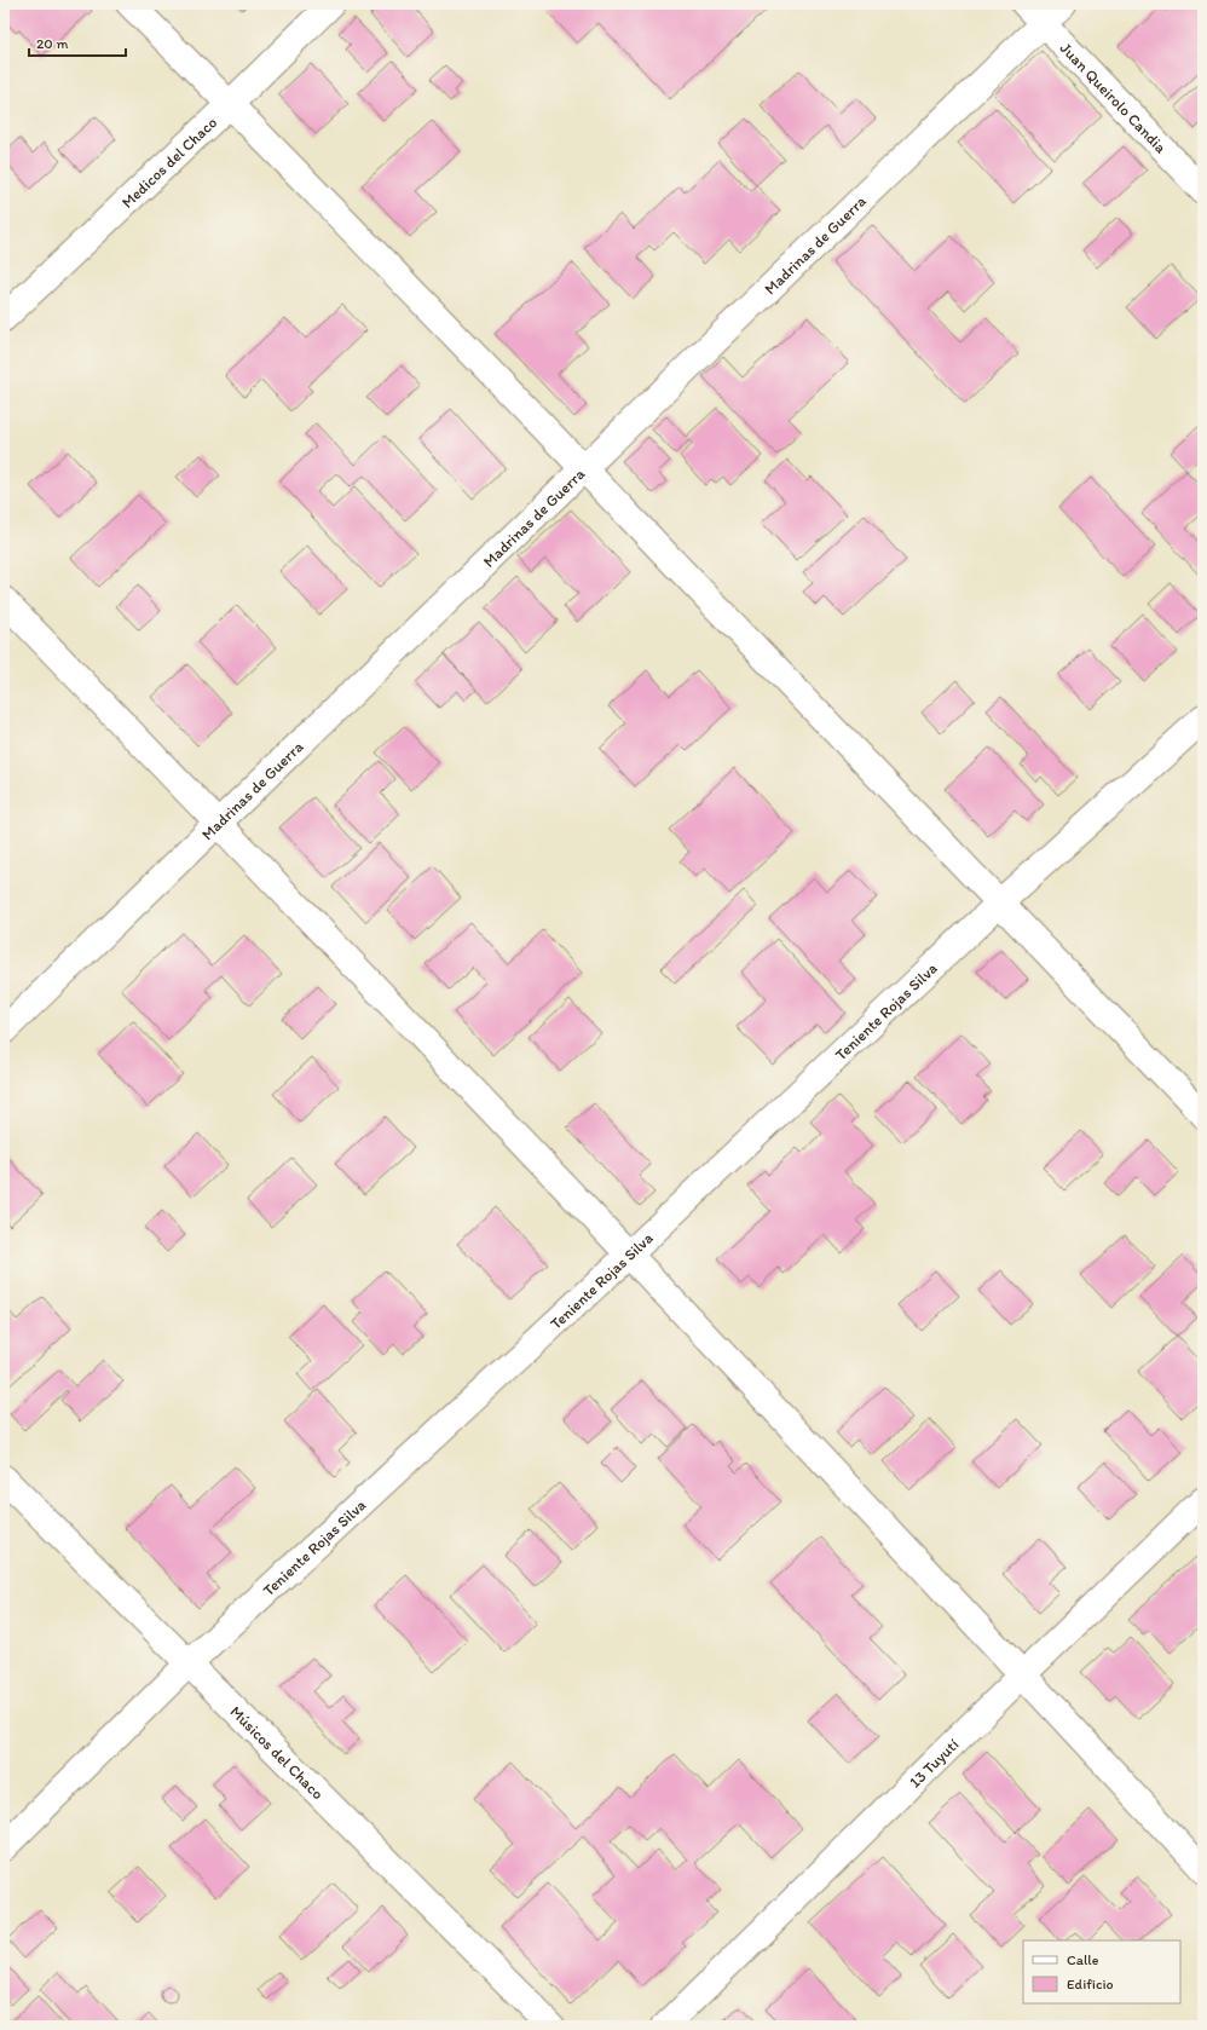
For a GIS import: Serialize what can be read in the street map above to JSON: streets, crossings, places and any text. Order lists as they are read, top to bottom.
{
  "streets": {
    "street": [
      "Juan Queirolo Candia",
      "Medicos del Chaco",
      "Madrinas de Guerra",
      "Teniente Rojas Silva",
      "Músicos del Chaco",
      "13 Tuyutí"
    ]
  },
  "crossings": [
    ["Juan Queirolo Candia", "Madrinas de Guerra"],
    ["Teniente Rojas Silva", "Músicos del Chaco"]
  ],
  "legend": ["Calle", "Edificio"],
  "scale_bar": "20 m"
}
